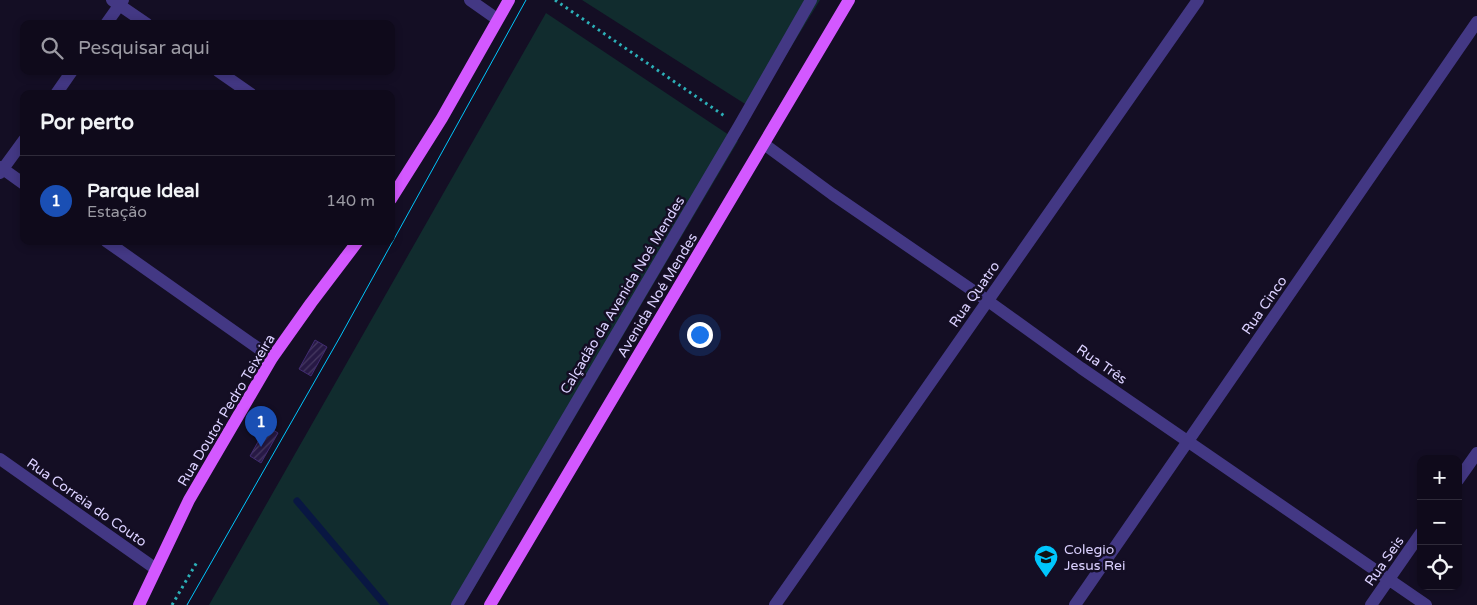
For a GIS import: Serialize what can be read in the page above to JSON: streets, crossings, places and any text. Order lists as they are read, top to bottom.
{
  "streets": {
    "main road": ["Avenida Noé Mendes", "Rua Doutor Pedro Teixeira"],
    "street": [
      "Rua Quatro",
      "Calçadão da Avenida Noé Mendes",
      "Rua Cinco",
      "Rua Três",
      "Rua Correia do Couto",
      "Rua Seis"
    ]
  },
  "crossings": [
    ["Rua Quatro", "Rua Três"],
    ["Avenida Noé Mendes", "Rua Três"],
    ["Rua Cinco", "Rua Três"],
    ["Rua Três", "Rua Seis"],
    ["Rua Doutor Pedro Teixeira", "Rua Correia do Couto"]
  ],
  "places": {
    "school or university": ["Colegio Jesus Rei"]
  },
  "page": {
    "search": "Pesquisar aqui",
    "heading": "Por perto",
    "list": [
      {
        "mark": "1",
        "name": "Parque Ideal",
        "note": "Estação",
        "value": "140 m"
      }
    ],
    "pins": "1",
    "map_buttons": ["+", "−"]
  }
}
